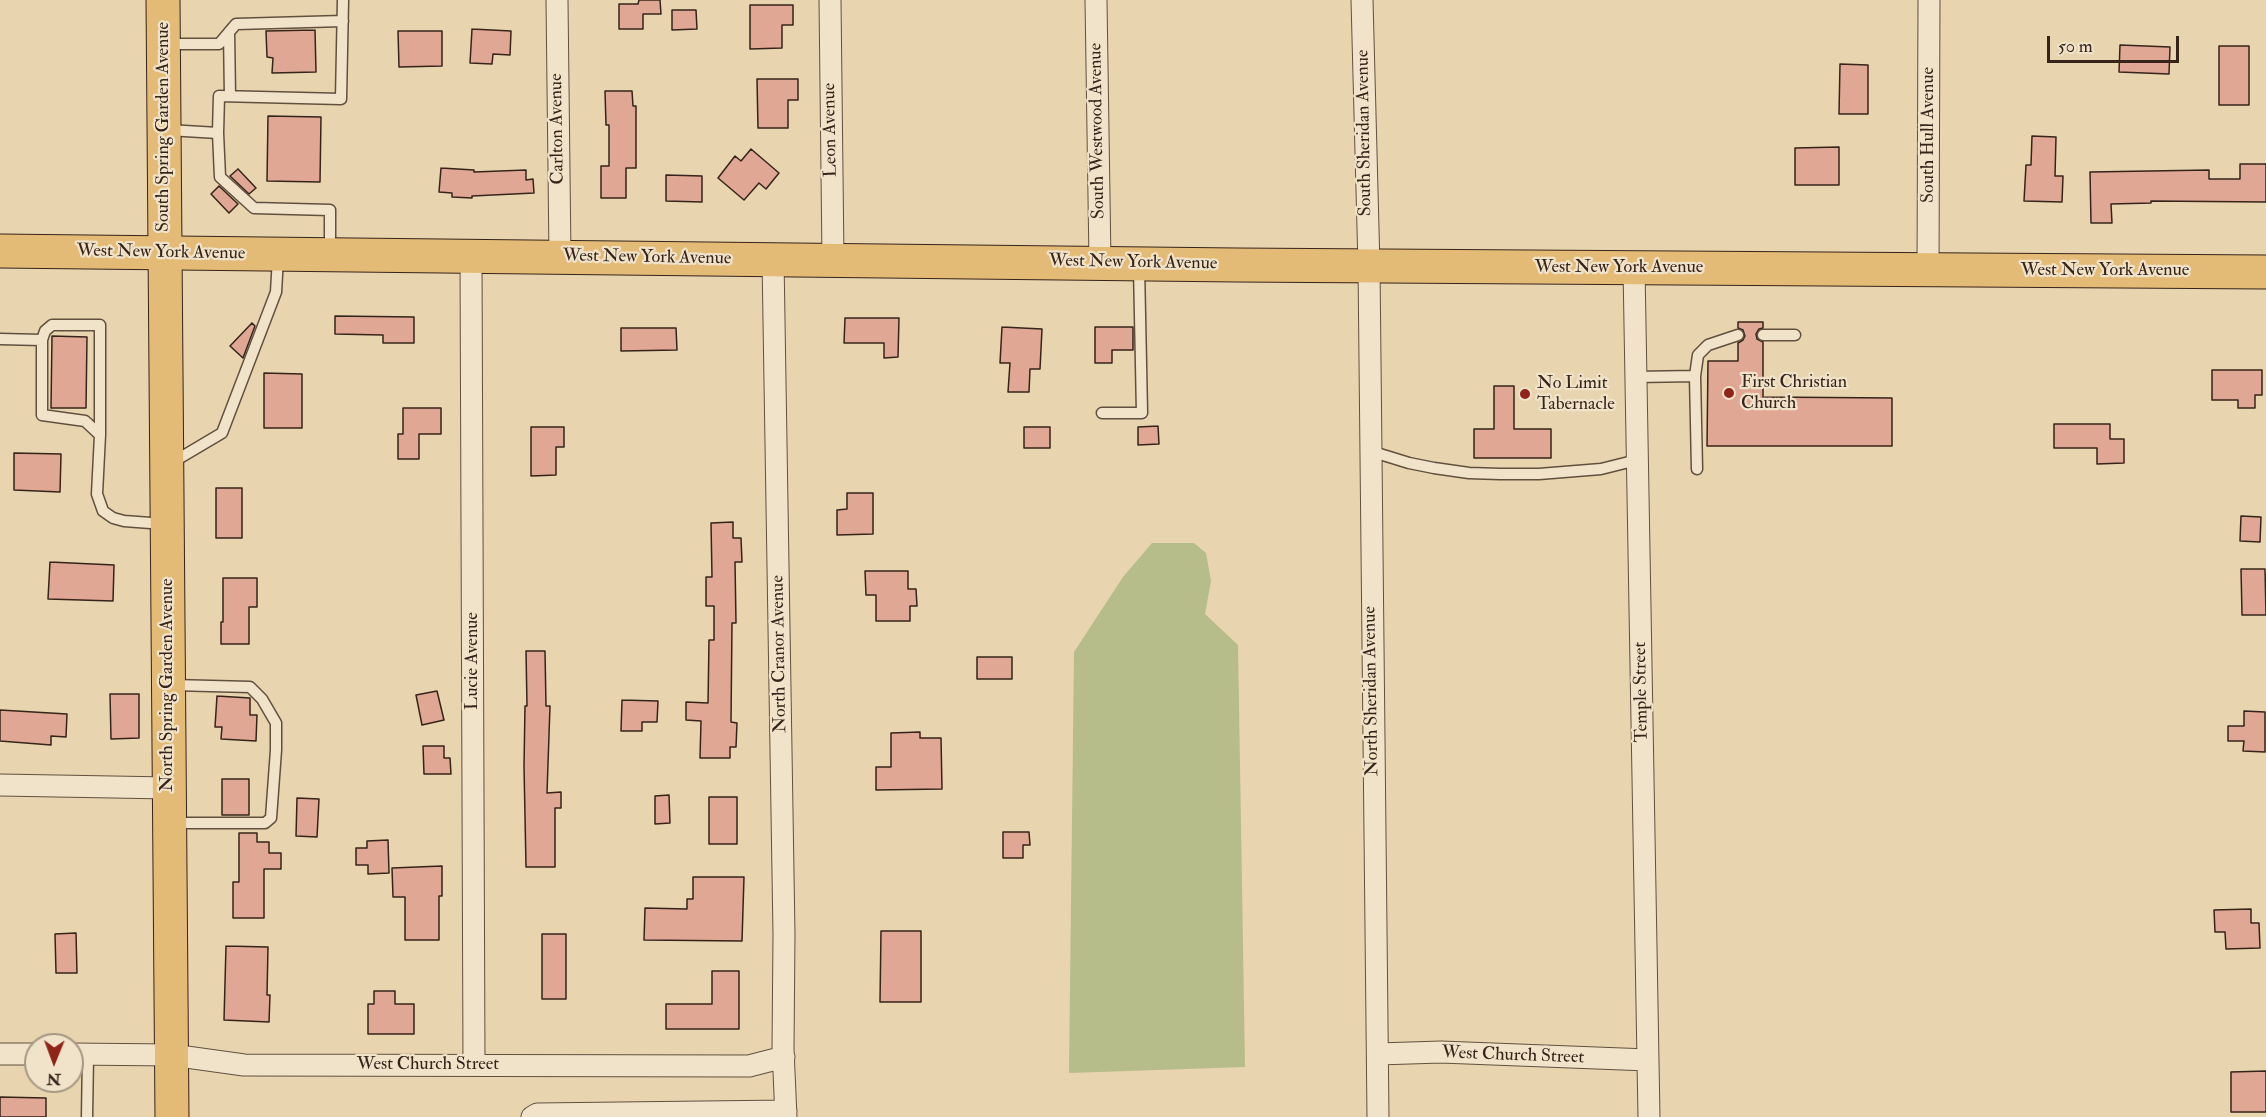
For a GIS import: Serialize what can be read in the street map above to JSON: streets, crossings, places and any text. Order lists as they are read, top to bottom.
{
  "streets": {
    "main road": ["South Spring Garden Avenue", "West New York Avenue", "North Spring Garden Avenue"],
    "street": [
      "Carlton Avenue",
      "Leon Avenue",
      "South Westwood Avenue",
      "South Sheridan Avenue",
      "South Hull Avenue",
      "North Cranor Avenue",
      "Lucie Avenue",
      "North Sheridan Avenue",
      "Temple Street",
      "West Church Street"
    ]
  },
  "crossings": [
    ["South Spring Garden Avenue", "West New York Avenue"],
    ["South Spring Garden Avenue", "North Spring Garden Avenue"],
    ["Carlton Avenue", "West New York Avenue"],
    ["Leon Avenue", "West New York Avenue"],
    ["South Westwood Avenue", "West New York Avenue"],
    ["South Sheridan Avenue", "West New York Avenue"],
    ["South Sheridan Avenue", "North Sheridan Avenue"],
    ["South Hull Avenue", "West New York Avenue"],
    ["West New York Avenue", "North Cranor Avenue"],
    ["West New York Avenue", "Lucie Avenue"],
    ["West New York Avenue", "North Spring Garden Avenue"],
    ["West New York Avenue", "North Sheridan Avenue"],
    ["West New York Avenue", "Temple Street"],
    ["North Cranor Avenue", "West Church Street"],
    ["Lucie Avenue", "West Church Street"],
    ["North Spring Garden Avenue", "West Church Street"],
    ["North Sheridan Avenue", "West Church Street"],
    ["Temple Street", "West Church Street"]
  ],
  "places": ["First Christian Church", "No Limit Tabernacle"],
  "scale_bar": "50 m",
  "north": "bottom"
}
